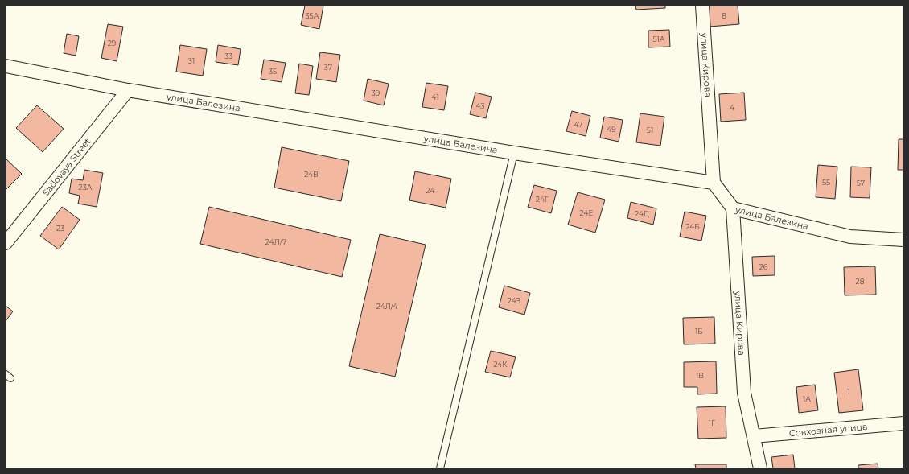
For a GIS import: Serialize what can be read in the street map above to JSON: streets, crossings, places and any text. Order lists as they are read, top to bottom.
{
  "streets": {
    "street": [
      "улица Кирова",
      "улица Балезина",
      "Sadovaya Street",
      "Совхозная улица"
    ]
  },
  "crossings": [
    ["улица Кирова", "улица Балезина"],
    ["улица Кирова", "Совхозная улица"],
    ["улица Балезина", "Sadovaya Street"]
  ],
  "house_numbers": [
    "35А",
    "8",
    "51А",
    "29",
    "33",
    "31",
    "37",
    "35",
    "39",
    "41",
    "43",
    "4",
    "47",
    "49",
    "51",
    "24В",
    "55",
    "57",
    "23А",
    "24",
    "24Г",
    "24Е",
    "24Д",
    "24Б",
    "23",
    "24Л/7",
    "26",
    "28",
    "24З",
    "24Л/4",
    "1Б",
    "24К",
    "1В",
    "1",
    "1А",
    "1Г"
  ]
}
